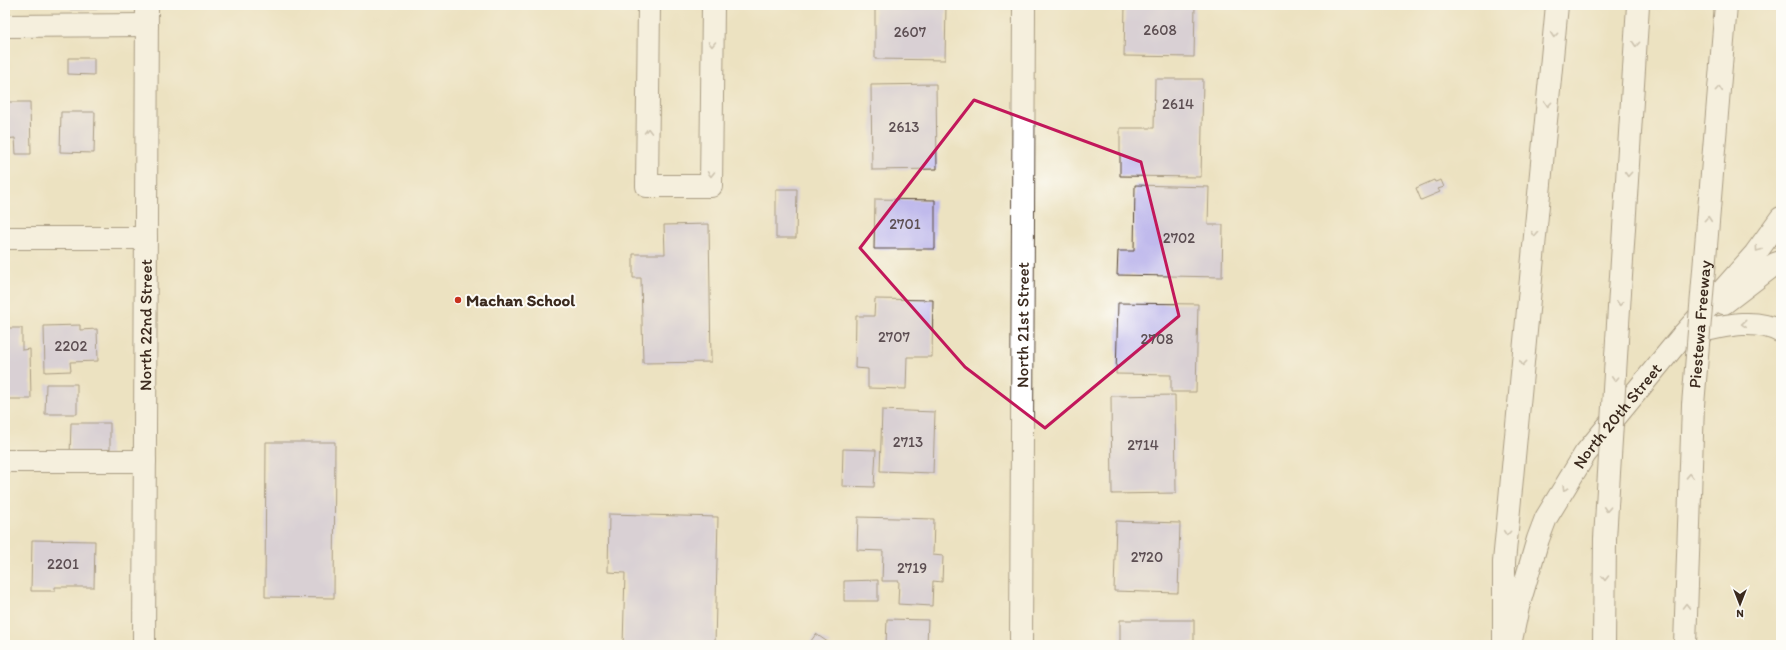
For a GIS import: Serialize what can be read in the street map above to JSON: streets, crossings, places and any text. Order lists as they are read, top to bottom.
{
  "streets": {
    "main road": [
      "North 22nd Street",
      "North 21st Street",
      "Piestewa Freeway",
      "North 20th Street"
    ]
  },
  "one_way": ["North 20th Street"],
  "places": ["Machan School"],
  "house_numbers": [
    "2608",
    "2607",
    "2614",
    "2613",
    "2701",
    "2702",
    "2707",
    "2708",
    "2202",
    "2713",
    "2714",
    "2720",
    "2201",
    "2719"
  ],
  "north": "bottom"
}
